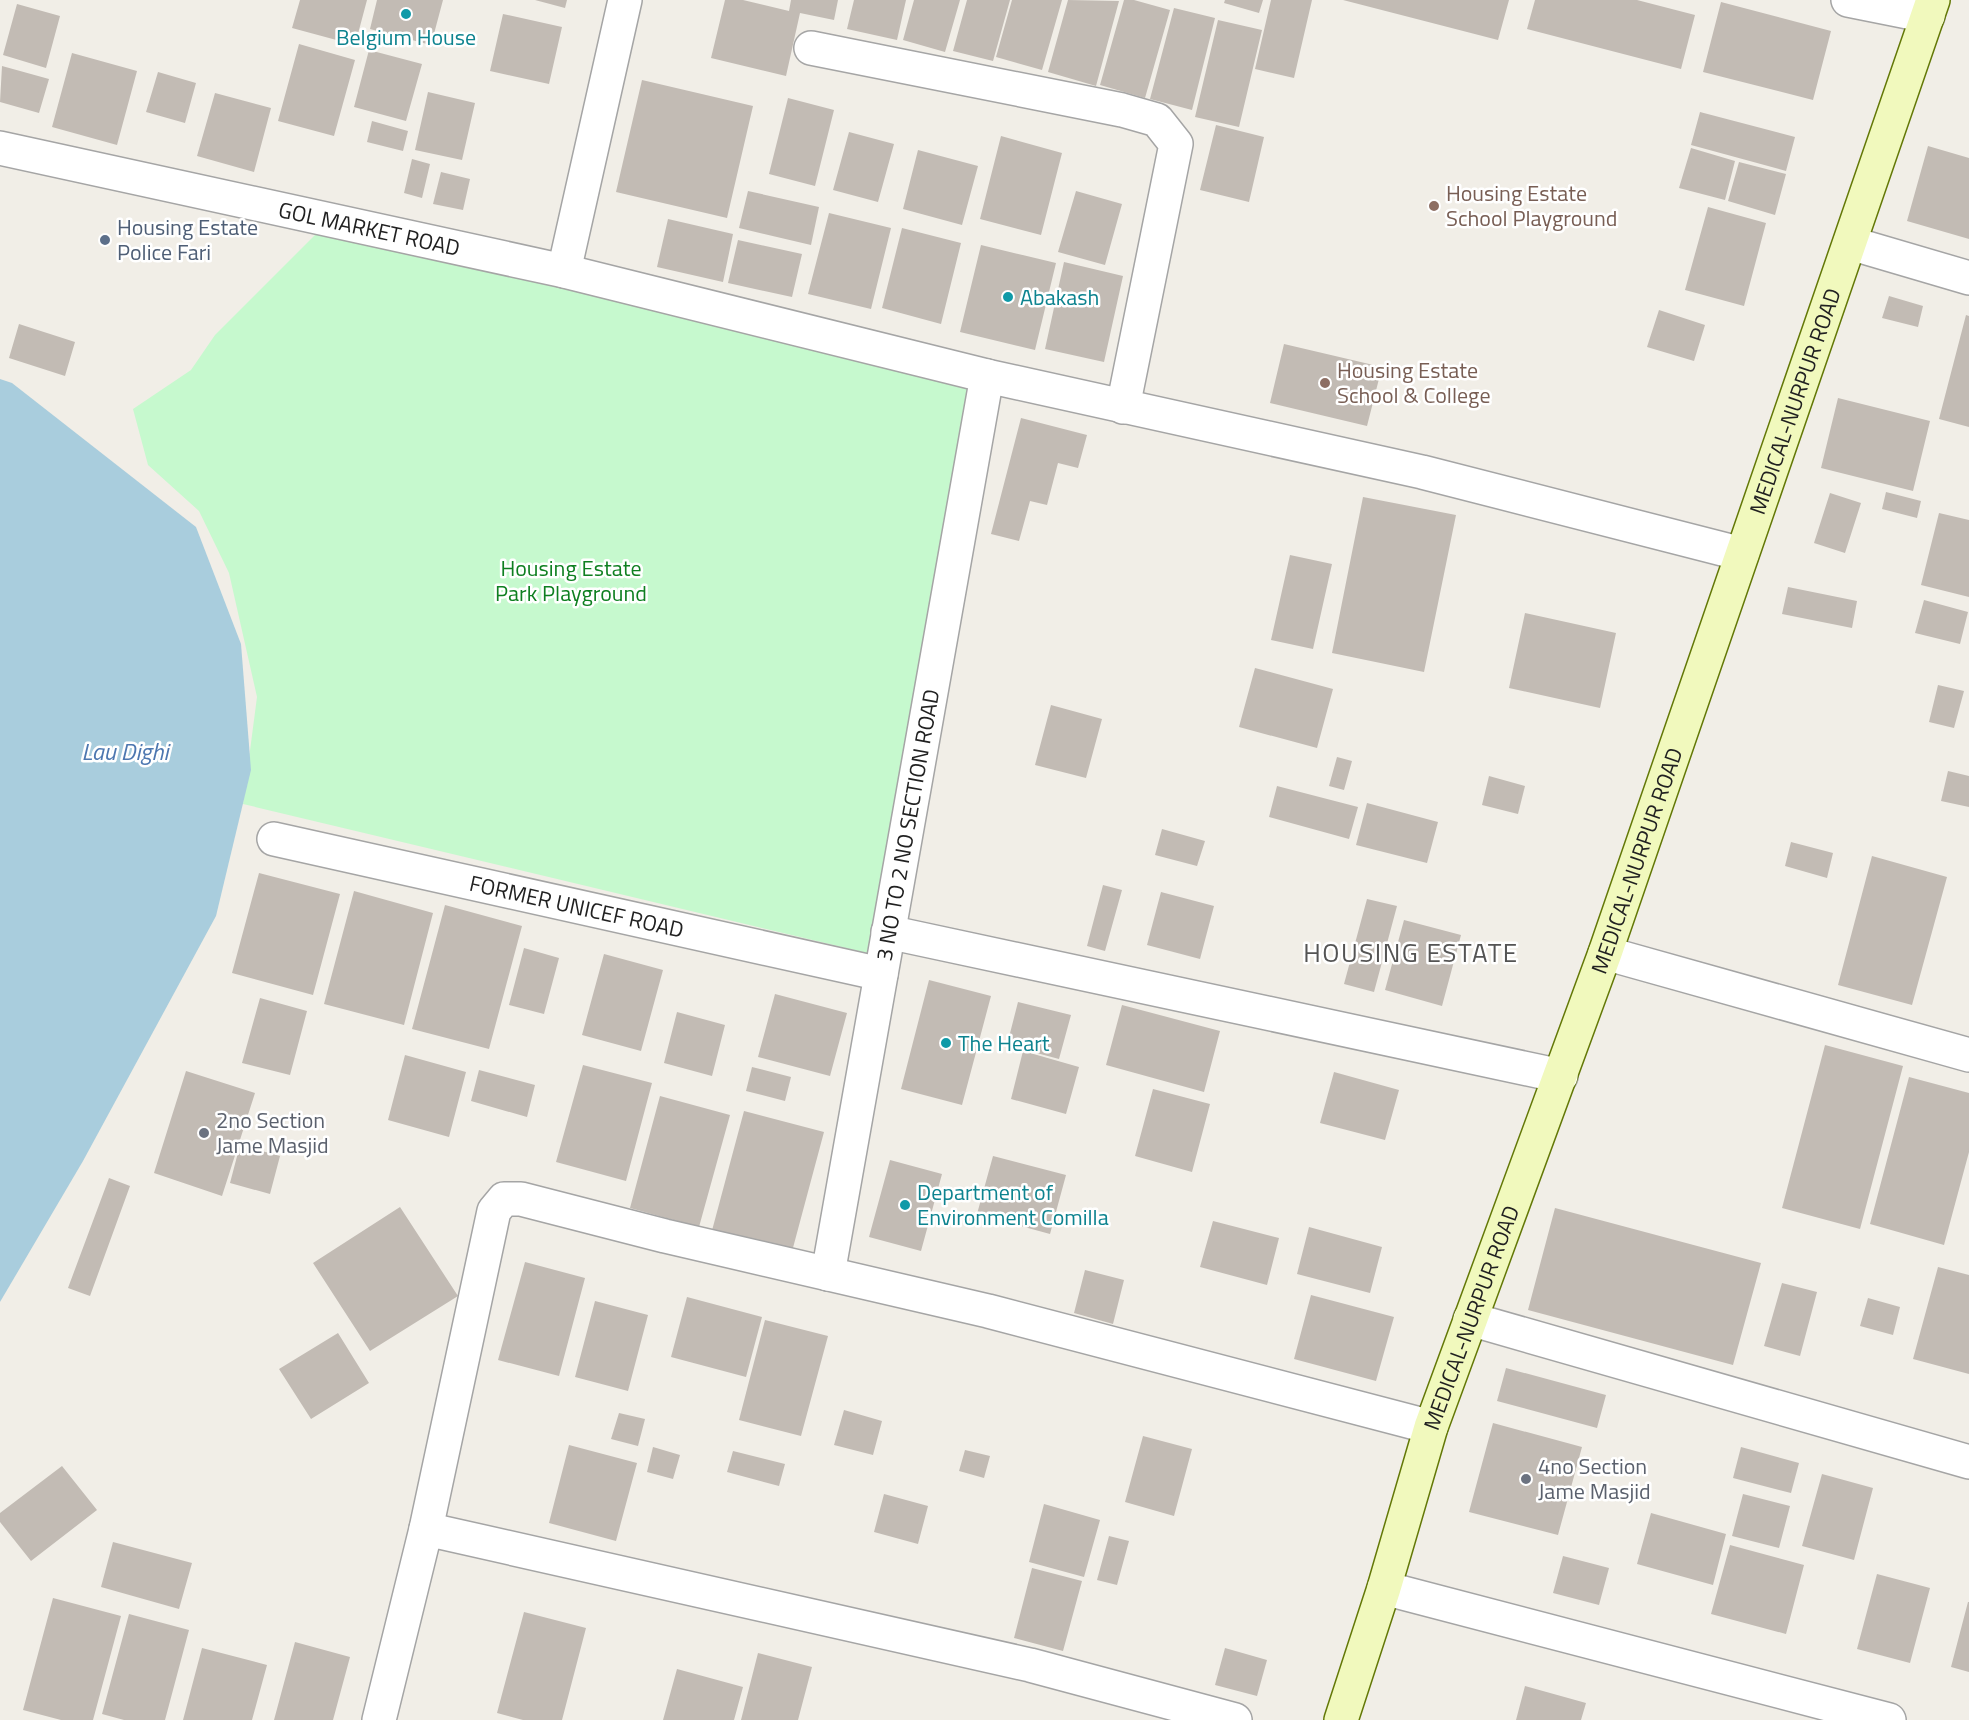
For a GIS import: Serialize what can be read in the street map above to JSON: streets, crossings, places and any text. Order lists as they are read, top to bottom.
{
  "streets": {
    "street": [
      "GOL MARKET ROAD",
      "MEDICAL-NURPUR ROAD",
      "3 NO TO 2 NO SECTION ROAD",
      "FORMER UNICEF ROAD"
    ]
  },
  "crossings": [
    ["GOL MARKET ROAD", "MEDICAL-NURPUR ROAD"],
    ["GOL MARKET ROAD", "3 NO TO 2 NO SECTION ROAD"],
    ["3 NO TO 2 NO SECTION ROAD", "FORMER UNICEF ROAD"]
  ],
  "districts": ["HOUSING ESTATE"],
  "water": ["Lau Dighi"],
  "parks": ["Housing Estate Park Playground"],
  "places": [
    "Belgium House",
    "Housing Estate School Playground",
    "Housing Estate Police Fari",
    "Abakash",
    "Housing Estate School & College",
    "The Heart",
    "2no Section Jame Masjid",
    "Department of Environment Comilla",
    "4no Section Jame Masjid"
  ]
}
